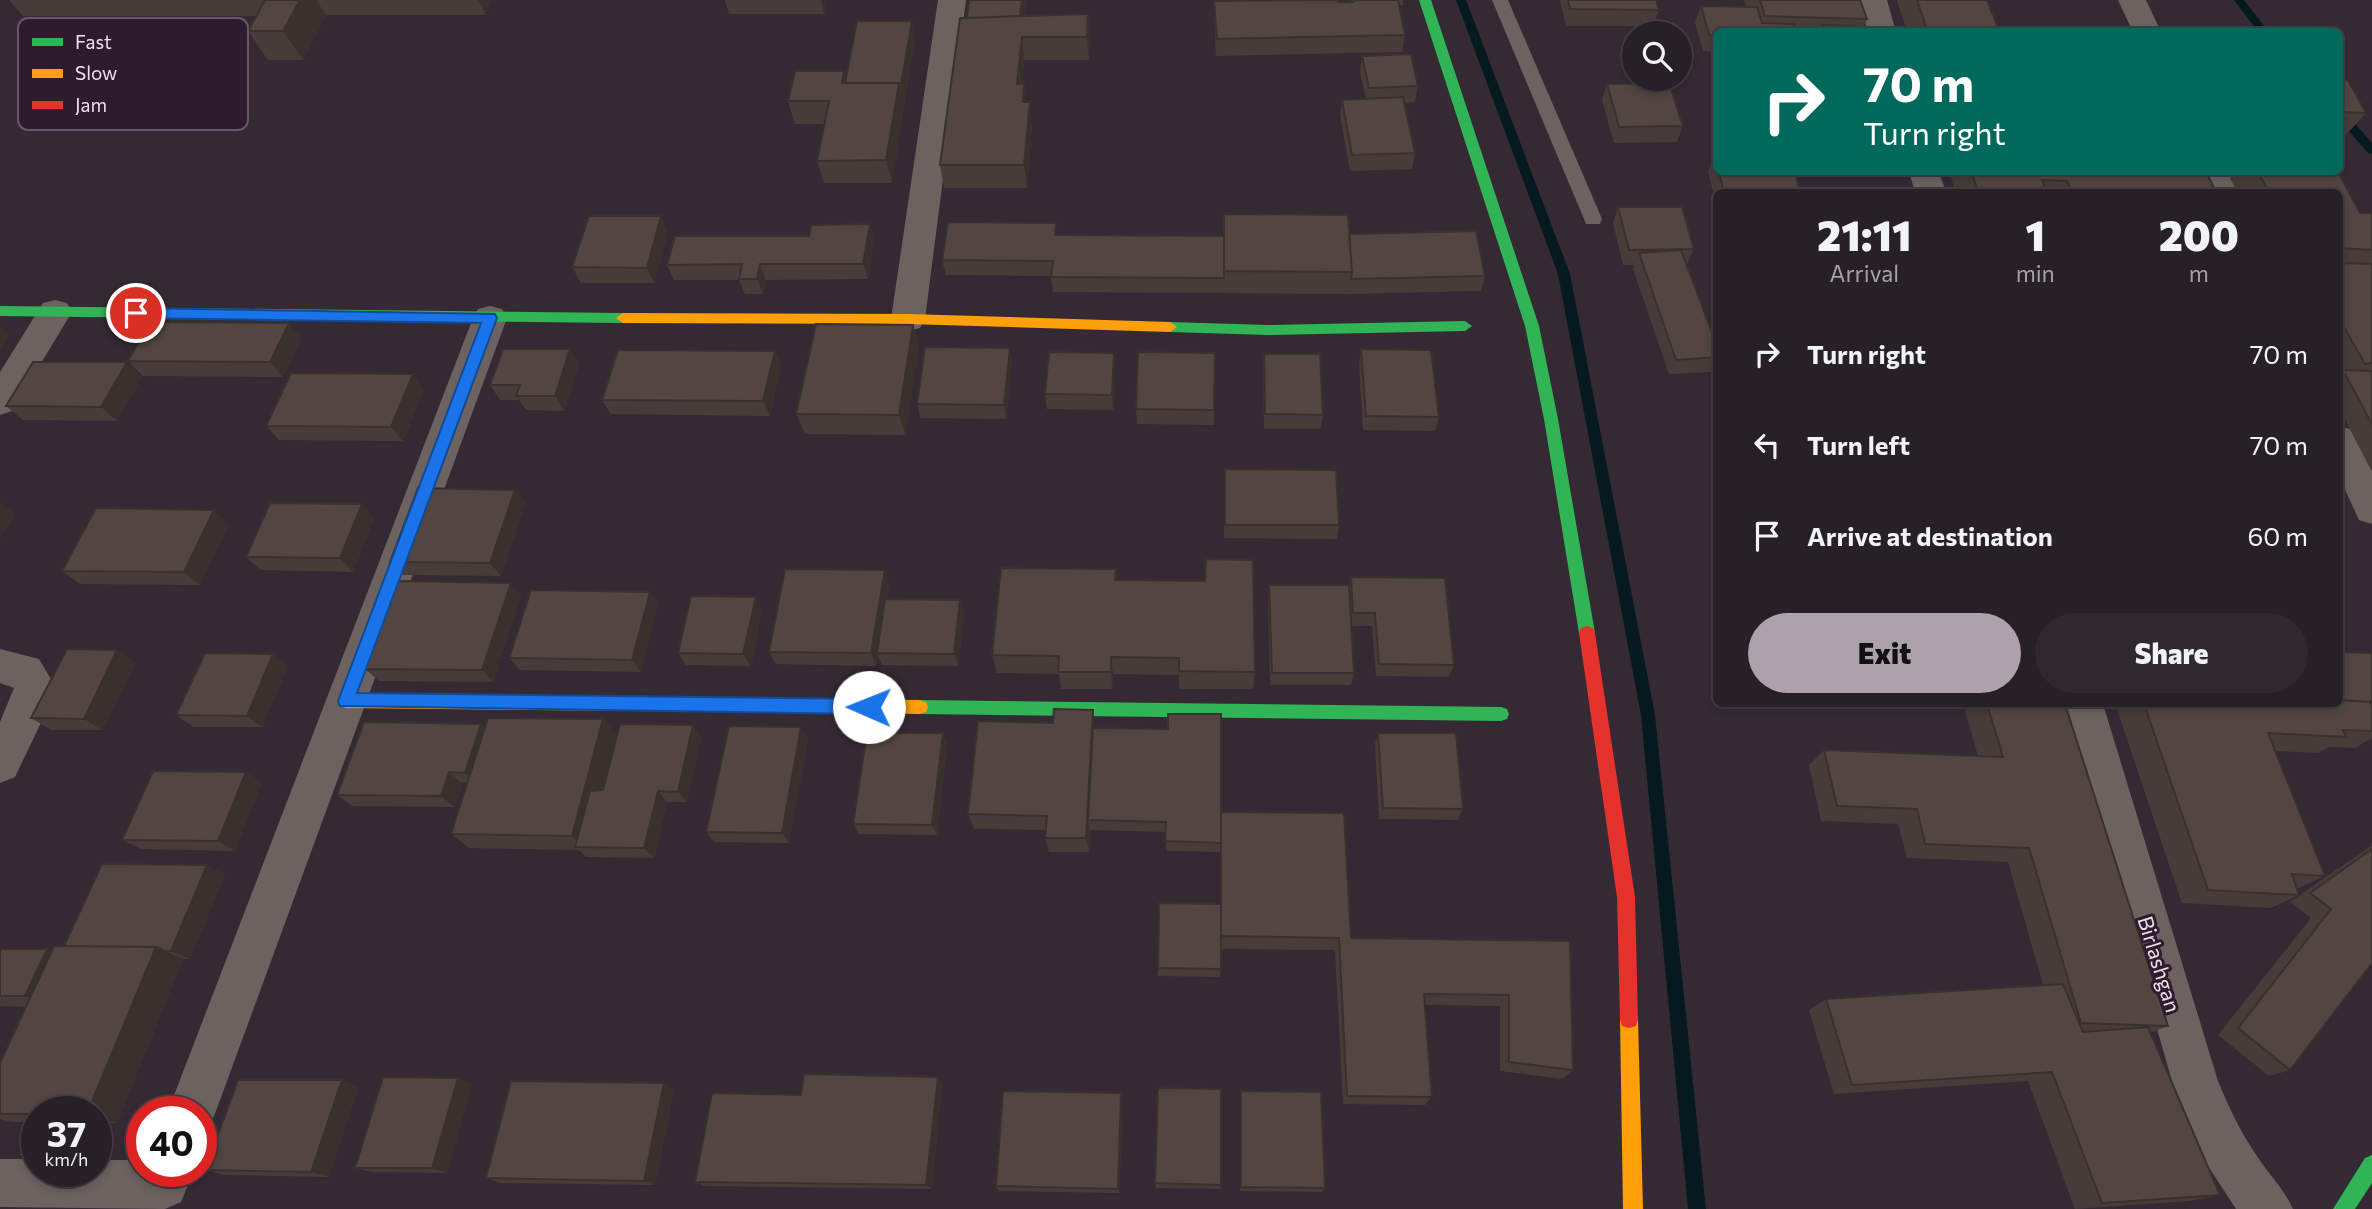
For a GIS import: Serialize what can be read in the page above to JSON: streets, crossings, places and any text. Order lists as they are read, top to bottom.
{
  "streets": {
    "street": ["Birlashgan"]
  },
  "legend": ["Fast", "Slow", "Jam"],
  "page": {
    "turn": ["70 m", "Turn right"],
    "eta": [
      "21:11",
      "Arrival",
      "1",
      "min",
      "200",
      "m"
    ],
    "list": [
      {
        "name": "Turn right",
        "value": "70 m"
      },
      {
        "name": "Turn left",
        "value": "70 m"
      },
      {
        "name": "Arrive at destination",
        "value": "60 m"
      }
    ],
    "buttons": ["Exit", "Share"],
    "speed": "37 km/h",
    "limit": "40"
  }
}
